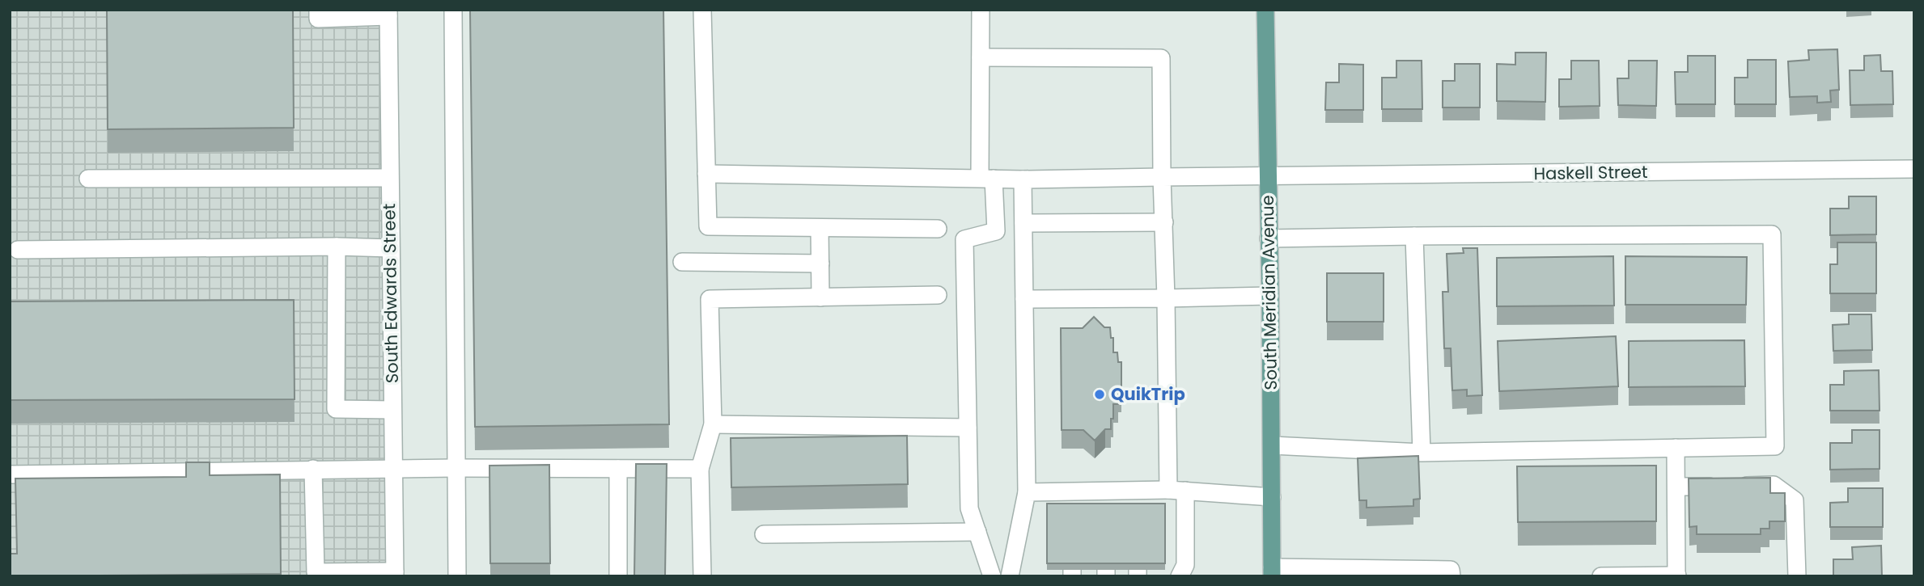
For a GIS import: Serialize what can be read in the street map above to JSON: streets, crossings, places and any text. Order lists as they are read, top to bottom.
{
  "streets": {
    "main road": ["South Meridian Avenue"],
    "street": ["Haskell Street", "South Edwards Street"]
  },
  "crossings": [
    ["Haskell Street", "South Meridian Avenue"]
  ],
  "places": ["QuikTrip"]
}
